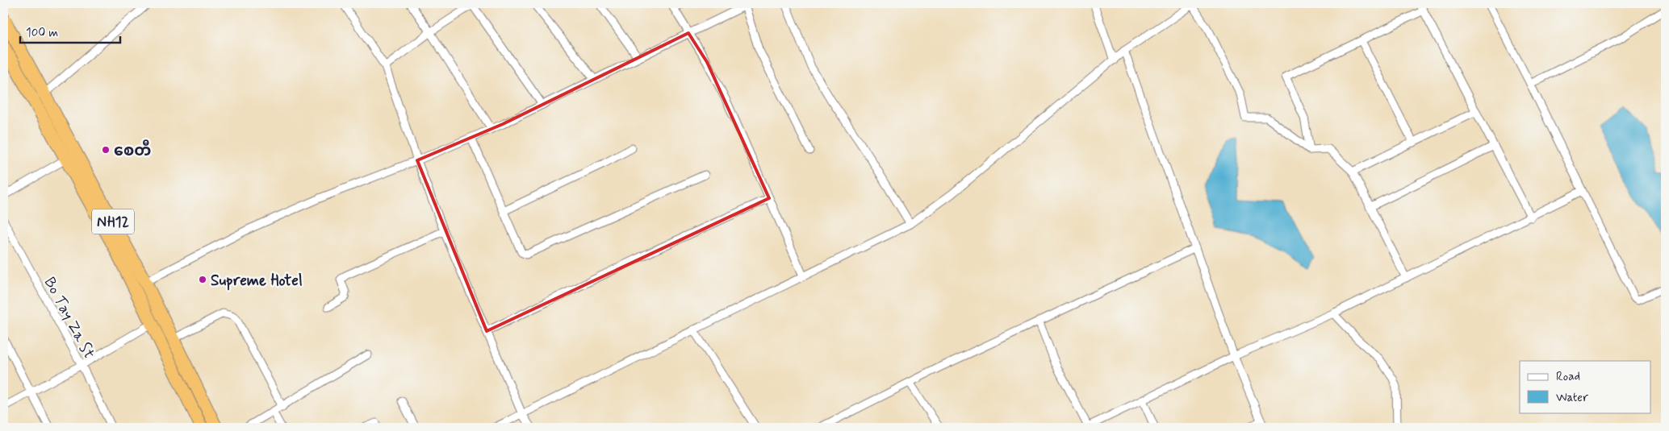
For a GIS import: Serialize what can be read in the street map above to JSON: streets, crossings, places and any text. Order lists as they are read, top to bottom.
{
  "streets": {
    "highway": ["NH12"],
    "street": ["Bo Tay Za St"]
  },
  "places": ["စေတီ", "Supreme Hotel"],
  "legend": ["Road", "Water"],
  "scale_bar": "100 m"
}
